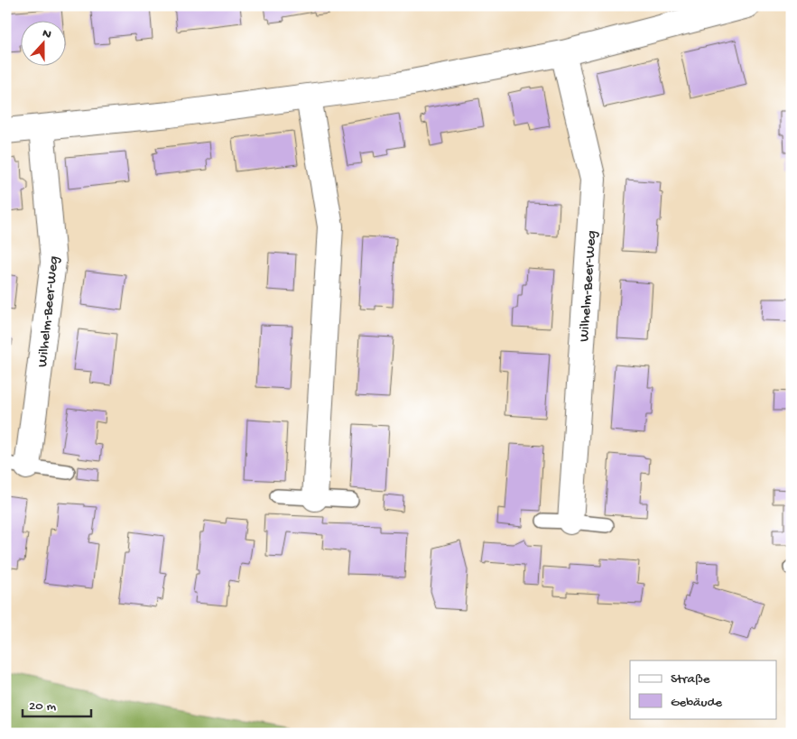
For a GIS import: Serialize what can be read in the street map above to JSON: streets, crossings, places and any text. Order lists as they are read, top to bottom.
{
  "streets": {
    "street": ["Wilhelm-Beer-Weg"]
  },
  "legend": ["Straße", "Gebäude"],
  "scale_bar": "20 m",
  "north": "top"
}
